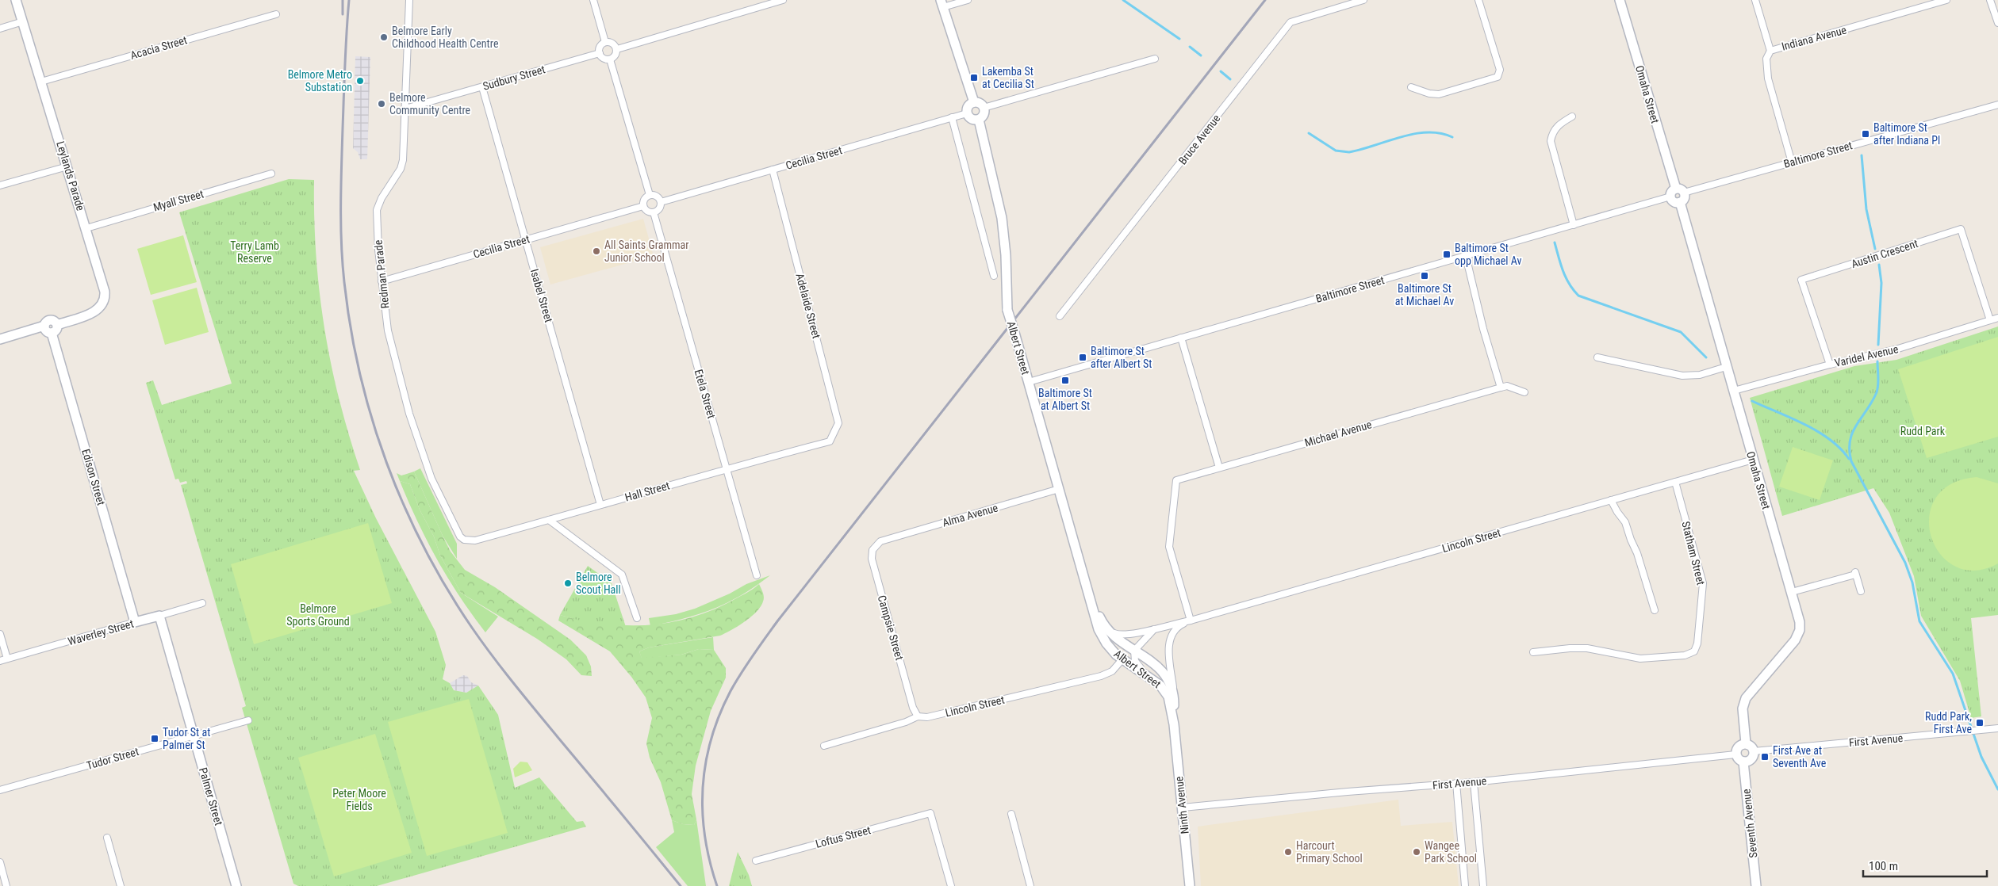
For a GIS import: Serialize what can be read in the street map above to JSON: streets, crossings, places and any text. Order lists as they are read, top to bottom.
{
  "streets": {
    "main road": [
      "Omaha Street",
      "Leylands Parade",
      "Albert Street",
      "Edison Street",
      "Waverley Street",
      "Palmer Street",
      "Ninth Avenue",
      "Seventh Avenue"
    ],
    "street": [
      "Indiana Avenue",
      "Acacia Street",
      "Sudbury Street",
      "Bruce Avenue",
      "Baltimore Street",
      "Cecilia Street",
      "Myall Street",
      "Austin Crescent",
      "Redman Parade",
      "Isabel Street",
      "Adelaide Street",
      "Varidel Avenue",
      "Etela Street",
      "Michael Avenue",
      "Hall Street",
      "Alma Avenue",
      "Lincoln Street",
      "Statham Street",
      "Campsie Street",
      "First Avenue",
      "Tudor Street",
      "Loftus Street"
    ]
  },
  "crossings": [
    ["Indiana Avenue", "Baltimore Street"],
    ["Acacia Street", "Leylands Parade"],
    ["Sudbury Street", "Redman Parade"],
    ["Sudbury Street", "Isabel Street"],
    ["Omaha Street", "Baltimore Street"],
    ["Omaha Street", "Varidel Avenue"],
    ["Omaha Street", "Lincoln Street"],
    ["Omaha Street", "First Avenue"],
    ["Omaha Street", "Seventh Avenue"],
    ["Baltimore Street", "Albert Street"],
    ["Cecilia Street", "Redman Parade"],
    ["Cecilia Street", "Isabel Street"],
    ["Cecilia Street", "Adelaide Street"],
    ["Cecilia Street", "Albert Street"],
    ["Cecilia Street", "Etela Street"],
    ["Leylands Parade", "Myall Street"],
    ["Leylands Parade", "Edison Street"],
    ["Austin Crescent", "Varidel Avenue"],
    ["Redman Parade", "Hall Street"],
    ["Isabel Street", "Hall Street"],
    ["Adelaide Street", "Hall Street"],
    ["Albert Street", "Alma Avenue"],
    ["Albert Street", "Lincoln Street"],
    ["Albert Street", "Ninth Avenue"],
    ["Etela Street", "Hall Street"],
    ["Michael Avenue", "Lincoln Street"],
    ["Edison Street", "Waverley Street"],
    ["Alma Avenue", "Campsie Street"],
    ["Lincoln Street", "Statham Street"],
    ["Lincoln Street", "Campsie Street"],
    ["Waverley Street", "Palmer Street"],
    ["First Avenue", "Ninth Avenue"],
    ["First Avenue", "Seventh Avenue"],
    ["Tudor Street", "Palmer Street"]
  ],
  "parks": [
    "Terry Lamb Reserve",
    "Rudd Park",
    "Belmore Sports Ground",
    "Peter Moore Fields"
  ],
  "places": {
    "other": [
      "Belmore Early Childhood Health Centre",
      "Belmore Metro Substation",
      "Belmore Community Centre",
      "All Saints Grammar Junior School",
      "Belmore Scout Hall",
      "Harcourt Primary School",
      "Wangee Park School"
    ],
    "transit": [
      "Lakemba St at Cecilia St",
      "Baltimore St after Indiana Pl",
      "Baltimore St opp Michael Av",
      "Baltimore St at Michael Av",
      "Baltimore St after Albert St",
      "Baltimore St at Albert St",
      "Rudd Park, First Ave",
      "Tudor St at Palmer St",
      "First Ave at Seventh Ave"
    ]
  },
  "scale_bar": "100 m"
}
